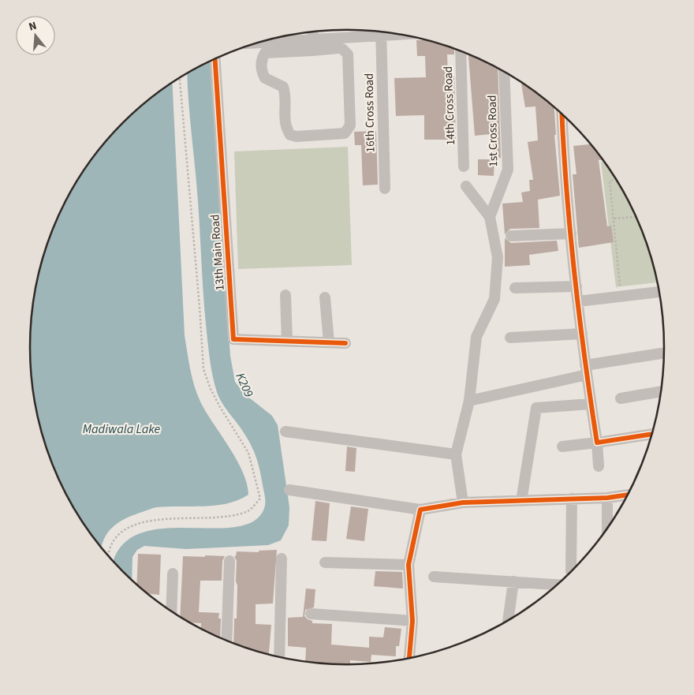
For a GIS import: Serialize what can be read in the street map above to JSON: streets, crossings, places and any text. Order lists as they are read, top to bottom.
{
  "streets": {
    "street": [
      "14th Cross Road",
      "16th Cross Road",
      "1st Cross Road",
      "13th Main Road"
    ]
  },
  "water": ["K209", "Madiwala Lake"],
  "north": "top"
}
